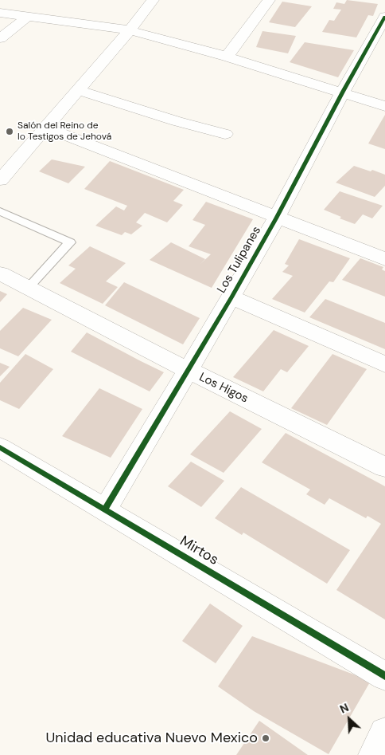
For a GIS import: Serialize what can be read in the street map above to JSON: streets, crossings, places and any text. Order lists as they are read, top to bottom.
{
  "streets": {
    "street": ["Los Tulipanes", "Los Higos", "Mirtos"]
  },
  "crossings": [
    ["Los Tulipanes", "Los Higos"],
    ["Los Tulipanes", "Mirtos"]
  ],
  "places": ["Salón del Reino de lo Testigos de Jehová", "Unidad educativa Nuevo Mexico"],
  "north": "top left"
}
